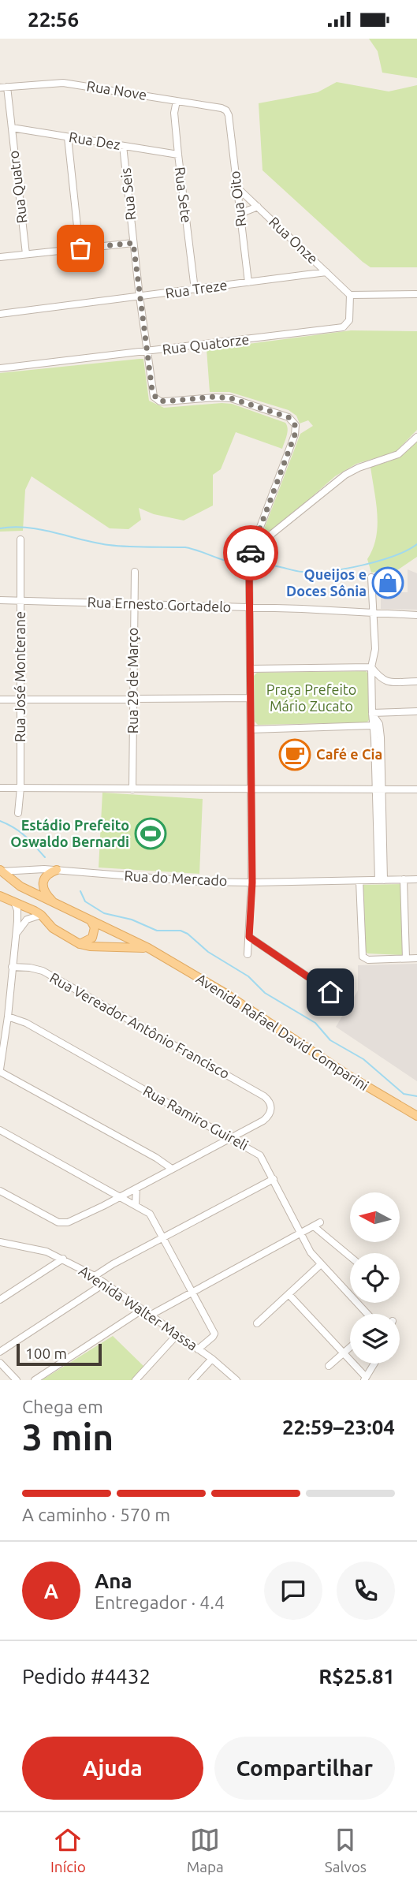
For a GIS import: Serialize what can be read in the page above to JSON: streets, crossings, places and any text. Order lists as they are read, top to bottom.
{
  "streets": {
    "main road": ["Avenida Rafael David Comparini"],
    "street": [
      "Rua Nove",
      "Rua Dez",
      "Rua Quatro",
      "Rua Seis",
      "Rua Sete",
      "Rua Oito",
      "Rua Onze",
      "Rua Treze",
      "Rua Quatorze",
      "Rua Ernesto Gortadelo",
      "Rua José Monterane",
      "Rua 29 de Março",
      "Rua do Mercado",
      "Rua Vereador Antônio Francisco",
      "Rua Ramiro Guireli",
      "Avenida Walter Massa"
    ]
  },
  "crossings": [
    ["Rua Nove", "Rua Quatro"],
    ["Rua Nove", "Rua Sete"],
    ["Rua Nove", "Rua Oito"],
    ["Rua Dez", "Rua Quatro"],
    ["Rua Dez", "Rua Seis"],
    ["Rua Dez", "Rua Sete"],
    ["Rua Seis", "Rua Treze"],
    ["Rua Seis", "Rua Quatorze"],
    ["Rua Sete", "Rua Treze"],
    ["Rua Oito", "Rua Onze"],
    ["Rua Oito", "Rua Treze"],
    ["Rua Onze", "Rua Treze"],
    ["Rua Onze", "Rua Quatorze"],
    ["Rua Ernesto Gortadelo", "Rua José Monterane"],
    ["Rua Ernesto Gortadelo", "Rua 29 de Março"],
    ["Rua do Mercado", "Avenida Rafael David Comparini"]
  ],
  "parks": ["Praça Prefeito Mário Zucato"],
  "places": {
    "shop": ["Queijos e Doces Sônia"],
    "cafe": ["Café e Cia"],
    "sports": ["Estádio Prefeito Oswaldo Bernardi"]
  },
  "scale_bar": "100 m",
  "north": "left",
  "page": {
    "status": "22:56",
    "scale": "100 m",
    "heading": ["3 min", "Chega em", "22:59–23:04"],
    "panel": [
      "Ana",
      "Entregador · 4.4",
      "Pedido #4432",
      "R$25.81"
    ],
    "bar": "A caminho · 570 m",
    "round": "A",
    "buttons": ["Ajuda", "Compartilhar"],
    "tabs": ["Início", "Mapa", "Salvos"]
  }
}
